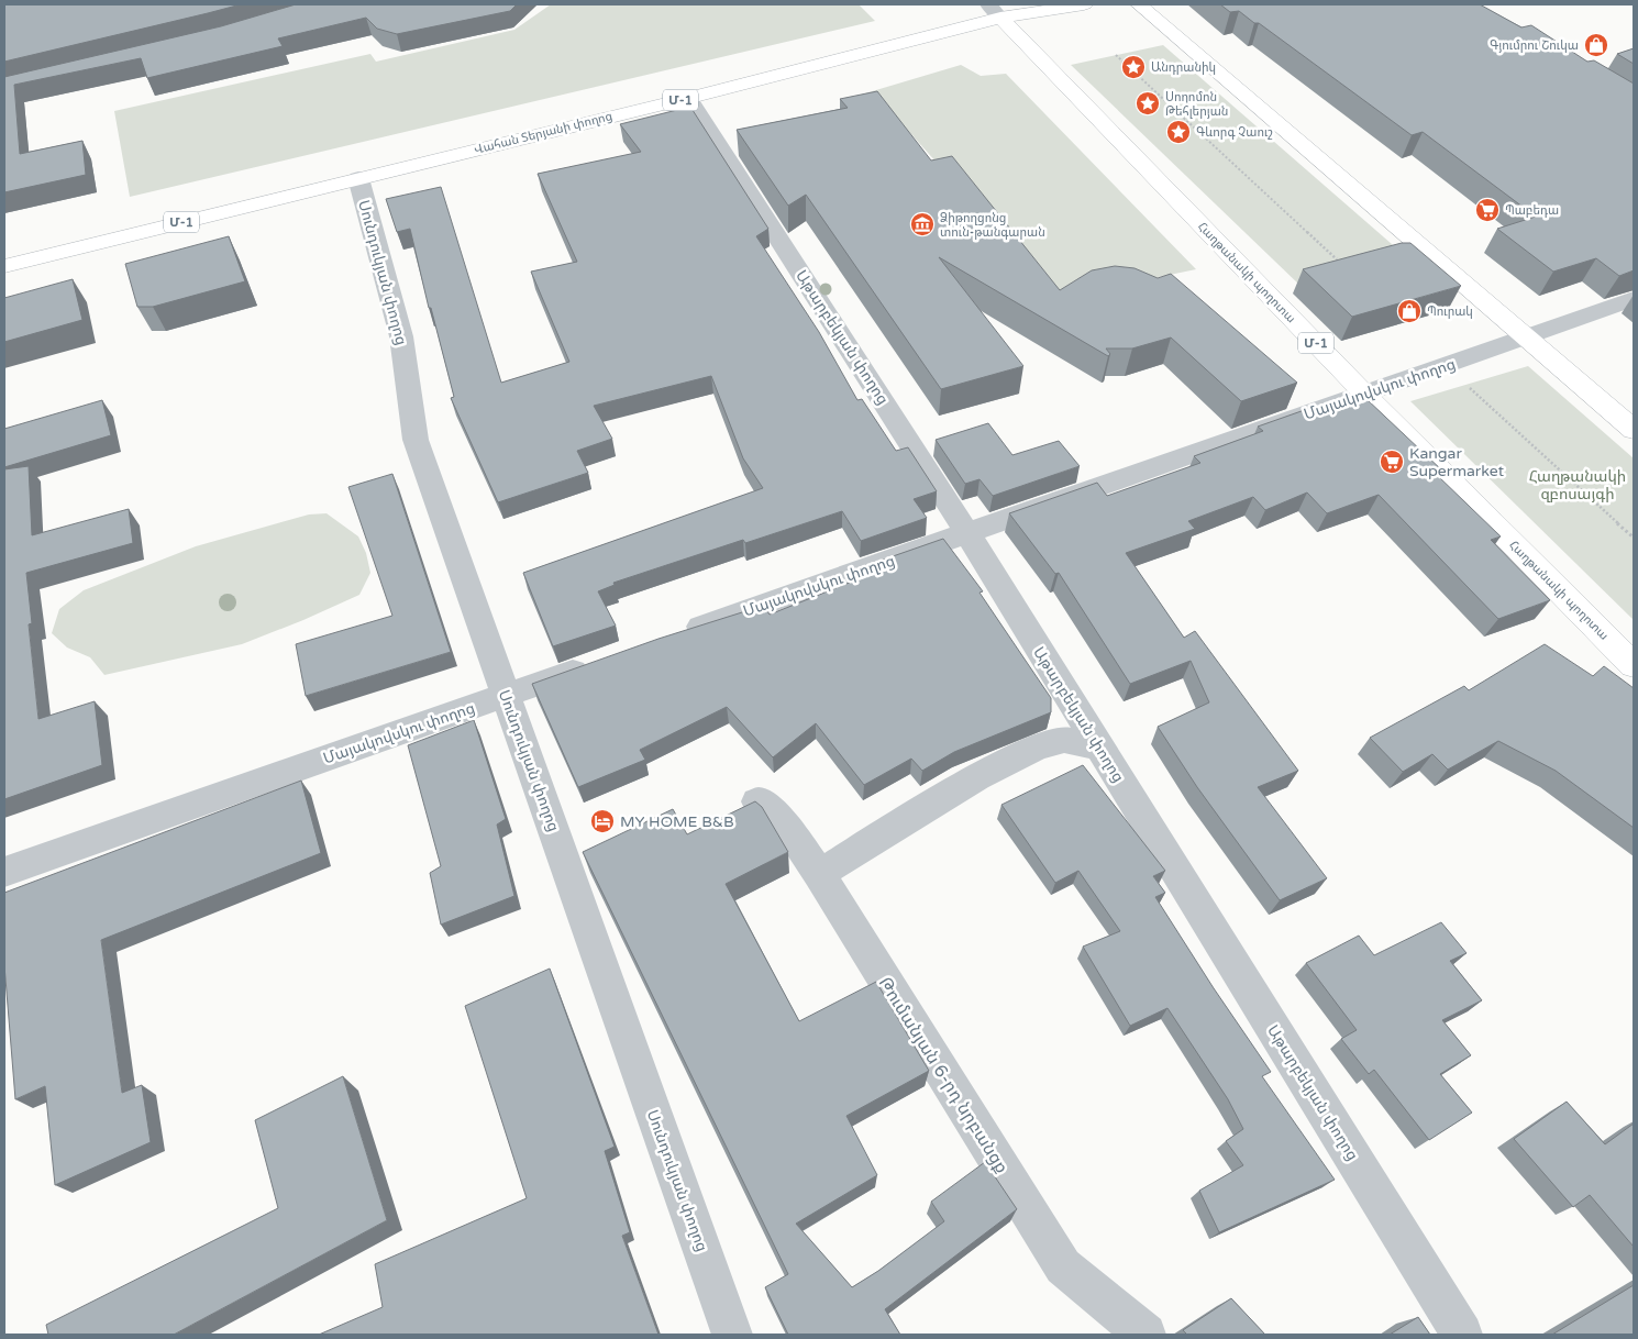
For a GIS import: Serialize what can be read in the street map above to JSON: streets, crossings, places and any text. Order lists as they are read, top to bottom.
{
  "streets": {
    "highway": ["Մ-1", "Վահան Տերյանի փողոց", "Հաղթանակի պողոտա"],
    "street": [
      "Սունդուկյան փողոց",
      "Աթարբեկյան փողոց",
      "Մայակովսկու փողոց",
      "Թումանյան 6-րդ նրբանցք"
    ]
  },
  "crossings": [
    ["Վահան Տերյանի փողոց", "Սունդուկյան փողոց"],
    ["Վահան Տերյանի փողոց", "Հաղթանակի պողոտա"],
    ["Վահան Տերյանի փողոց", "Աթարբեկյան փողոց"],
    ["Սունդուկյան փողոց", "Մայակովսկու փողոց"],
    ["Հաղթանակի պողոտա", "Մայակովսկու փողոց"],
    ["Աթարբեկյան փողոց", "Մայակովսկու փողոց"]
  ],
  "parks": ["Հաղթանակի զբոսայգի"],
  "places": {
    "shop": ["Գյումրու Շուկա", "Պուրակ"],
    "place": ["Անդրանիկ", "Սողոմոն Թեհլերյան", "Գևորգ Չաուշ"],
    "supermarket": ["Պաբեդա", "Kangar Supermarket"],
    "museum": ["Ձիթողցոնց տուն-թանգարան"],
    "hotel": ["MY HOME B&B"]
  }
}
